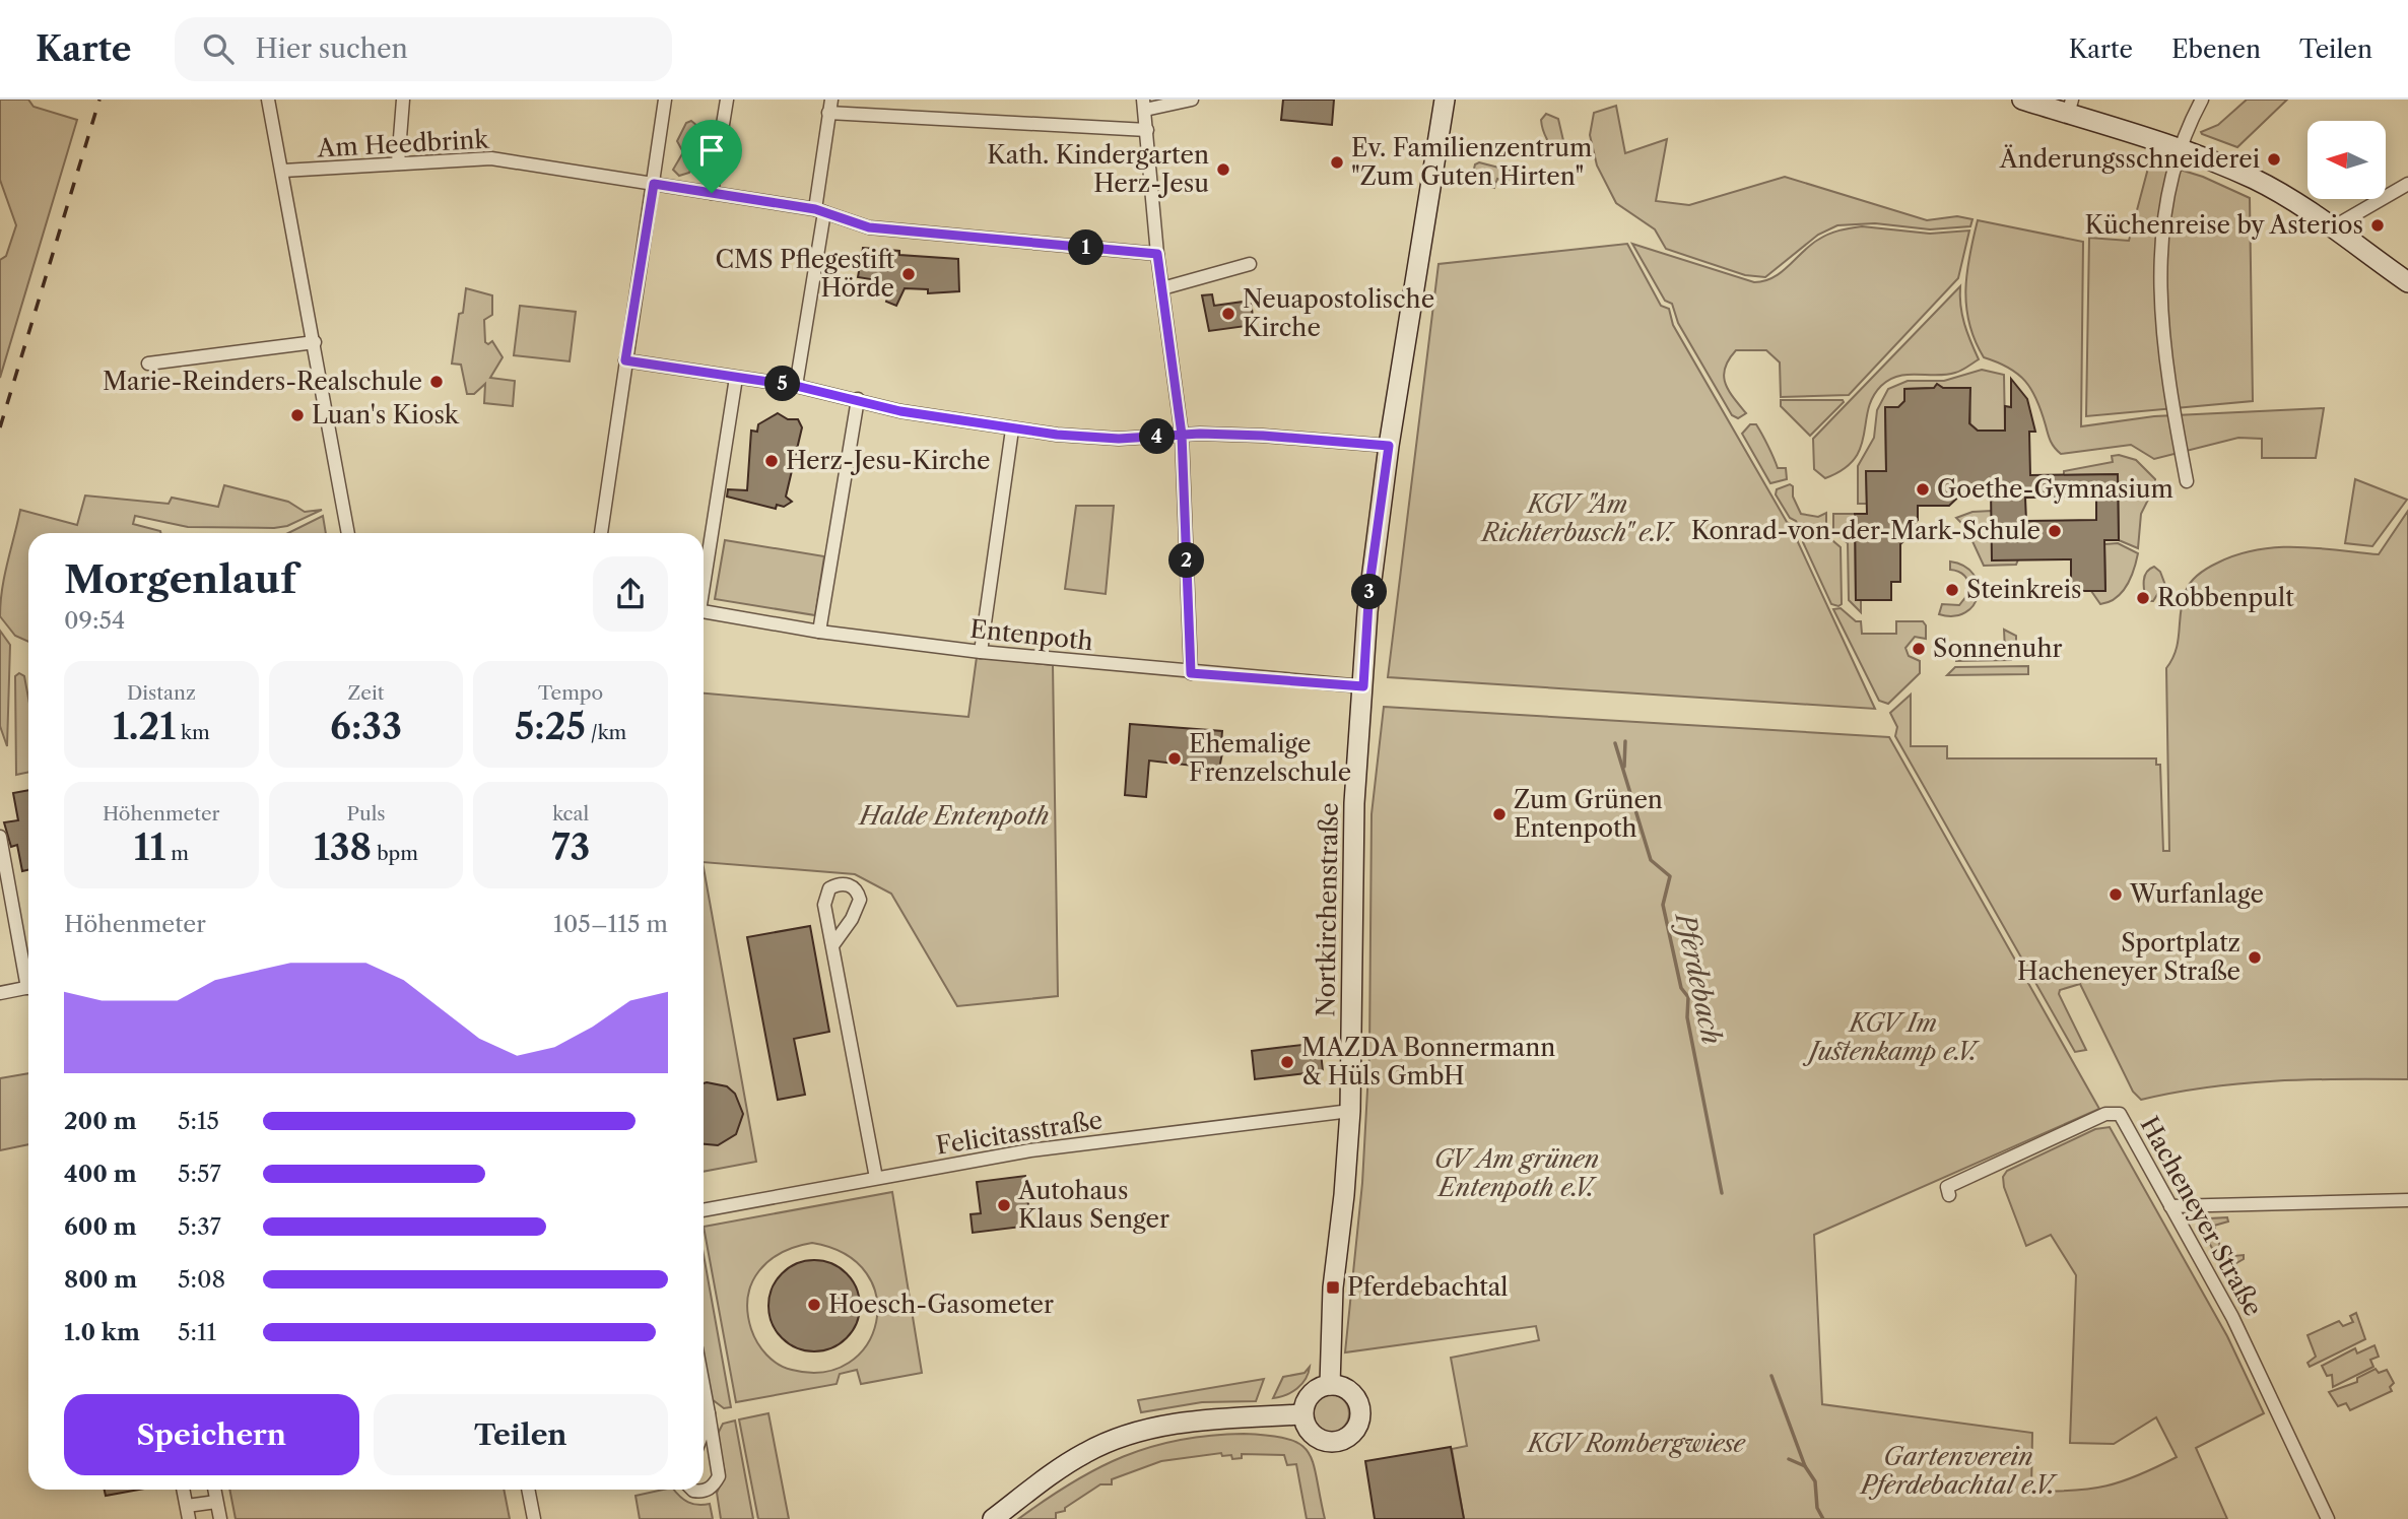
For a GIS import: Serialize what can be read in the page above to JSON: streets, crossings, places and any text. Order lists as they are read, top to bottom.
{
  "streets": {
    "main road": ["Nortkirchenstraße"],
    "street": [
      "Am Heedbrink",
      "Entenpoth",
      "Felicitasstraße",
      "Hacheneyer Straße"
    ]
  },
  "crossings": [
    ["Entenpoth", "Nortkirchenstraße"],
    ["Nortkirchenstraße", "Felicitasstraße"]
  ],
  "water": ["Pferdebach"],
  "parks": [
    "KGV \"Am Richterbusch\" e.V.",
    "Halde Entenpoth",
    "KGV Im Justenkamp e.V.",
    "GV Am grünen Entenpoth e.V.",
    "KGV Rombergwiese",
    "Gartenverein Pferdebachtal e.V."
  ],
  "places": {
    "other": [
      "Änderungsschneiderei",
      "Ev. Familienzentrum \"Zum Guten Hirten\"",
      "Kath. Kindergarten Herz-Jesu",
      "Küchenreise by Asterios",
      "CMS Pflegestift Hörde",
      "Neuapostolische Kirche",
      "Marie-Reinders-Realschule",
      "Luan's Kiosk",
      "Herz-Jesu-Kirche",
      "Goethe-Gymnasium",
      "Konrad-von-der-Mark-Schule",
      "Steinkreis",
      "Robbenpult",
      "Sonnenuhr",
      "Ehemalige Frenzelschule",
      "Zum Grünen Entenpoth",
      "Wurfanlage",
      "Sportplatz Hacheneyer Straße",
      "MAZDA Bonnermann & Hüls GmbH",
      "Autohaus Klaus Senger",
      "Hoesch-Gasometer"
    ],
    "transit": ["Pferdebachtal"]
  },
  "north": "left",
  "page": {
    "header": "Karte",
    "search": "Hier suchen",
    "nav": ["Karte", "Ebenen", "Teilen"],
    "pins": [
      "1",
      "5",
      "4",
      "2",
      "3"
    ],
    "heading": ["Morgenlauf", "09:54"],
    "stats": [
      ["Distanz", "1.21 km"],
      ["Zeit", "6:33"],
      ["Tempo", "5:25 /km"],
      ["Höhenmeter", "11 m"],
      ["Puls", "138 bpm"],
      ["kcal", "73"]
    ],
    "chart": ["Höhenmeter", "105–115 m"],
    "list": [
      {
        "name": "200 m",
        "note": "5:15"
      },
      {
        "name": "400 m",
        "note": "5:57"
      },
      {
        "name": "600 m",
        "note": "5:37"
      },
      {
        "name": "800 m",
        "note": "5:08"
      },
      {
        "name": "1.0 km",
        "note": "5:11"
      }
    ],
    "buttons": ["Speichern", "Teilen"]
  }
}
